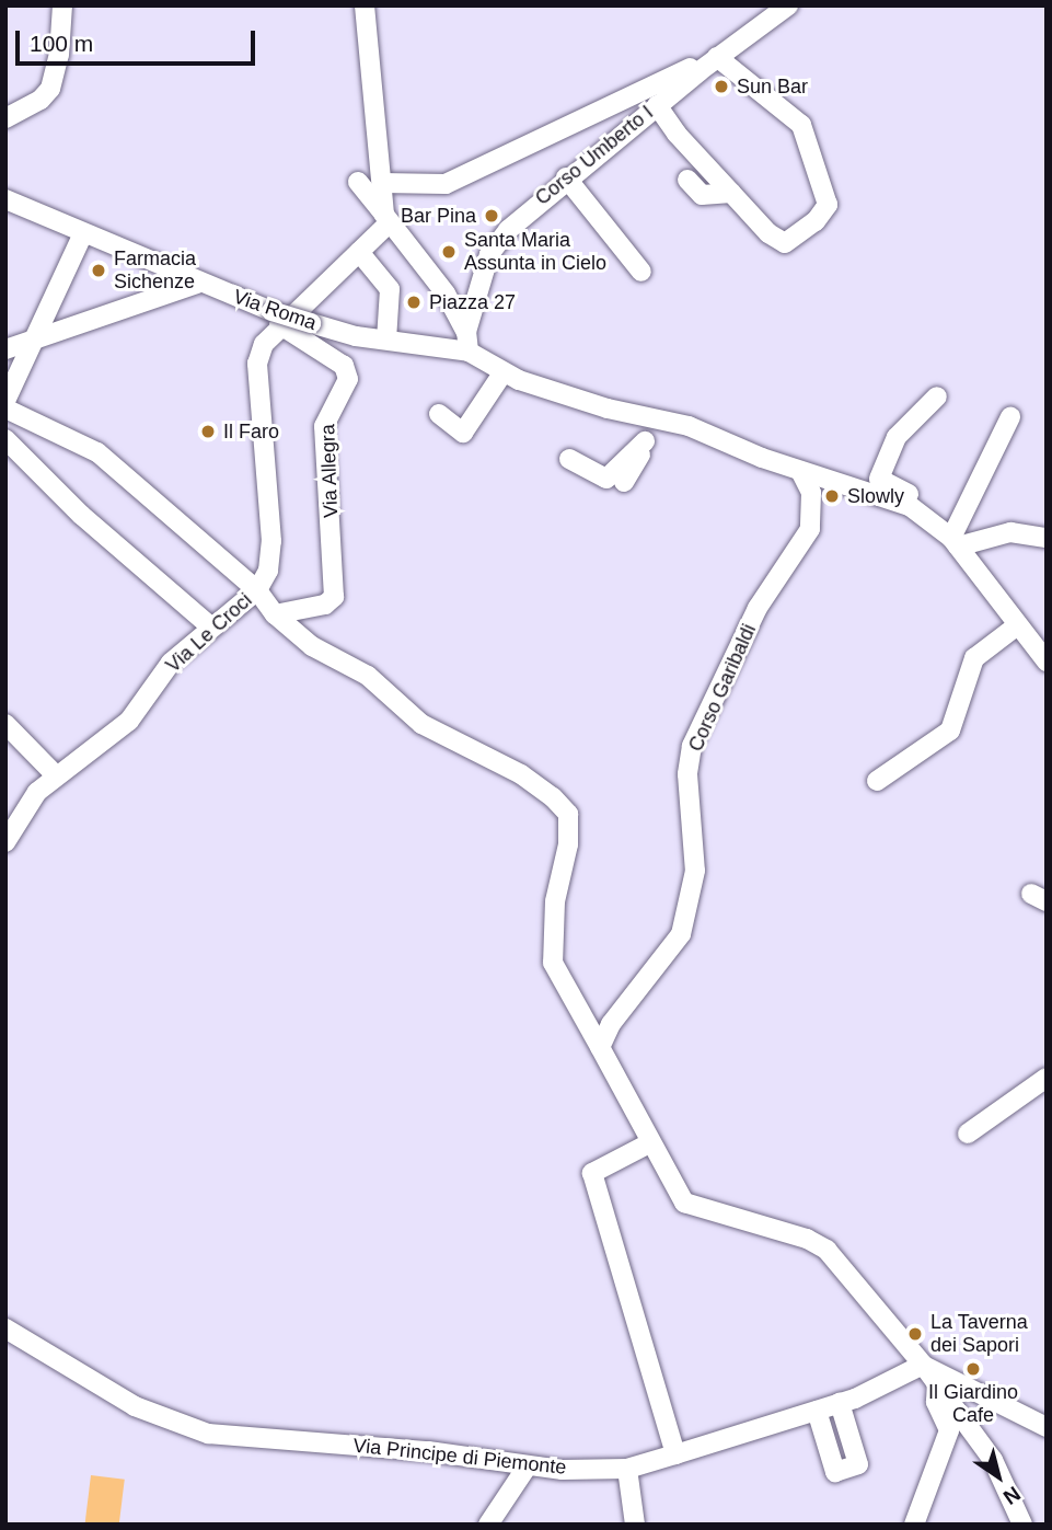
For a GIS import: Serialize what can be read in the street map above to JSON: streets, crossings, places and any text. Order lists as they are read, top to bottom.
{
  "streets": {
    "street": [
      "Corso Umberto I",
      "Via Roma",
      "Via Allegra",
      "Via Le Croci",
      "Corso Garibaldi",
      "Via Principe di Piemonte"
    ]
  },
  "crossings": [
    ["Corso Umberto I", "Via Roma"],
    ["Via Roma", "Via Allegra"]
  ],
  "places": [
    "Sun Bar",
    "Bar Pina",
    "Santa Maria Assunta in Cielo",
    "Farmacia Sichenze",
    "Piazza 27",
    "Il Faro",
    "Slowly",
    "La Taverna dei Sapori",
    "Il Giardino Cafe"
  ],
  "scale_bar": "100 m",
  "north": "bottom right"
}
